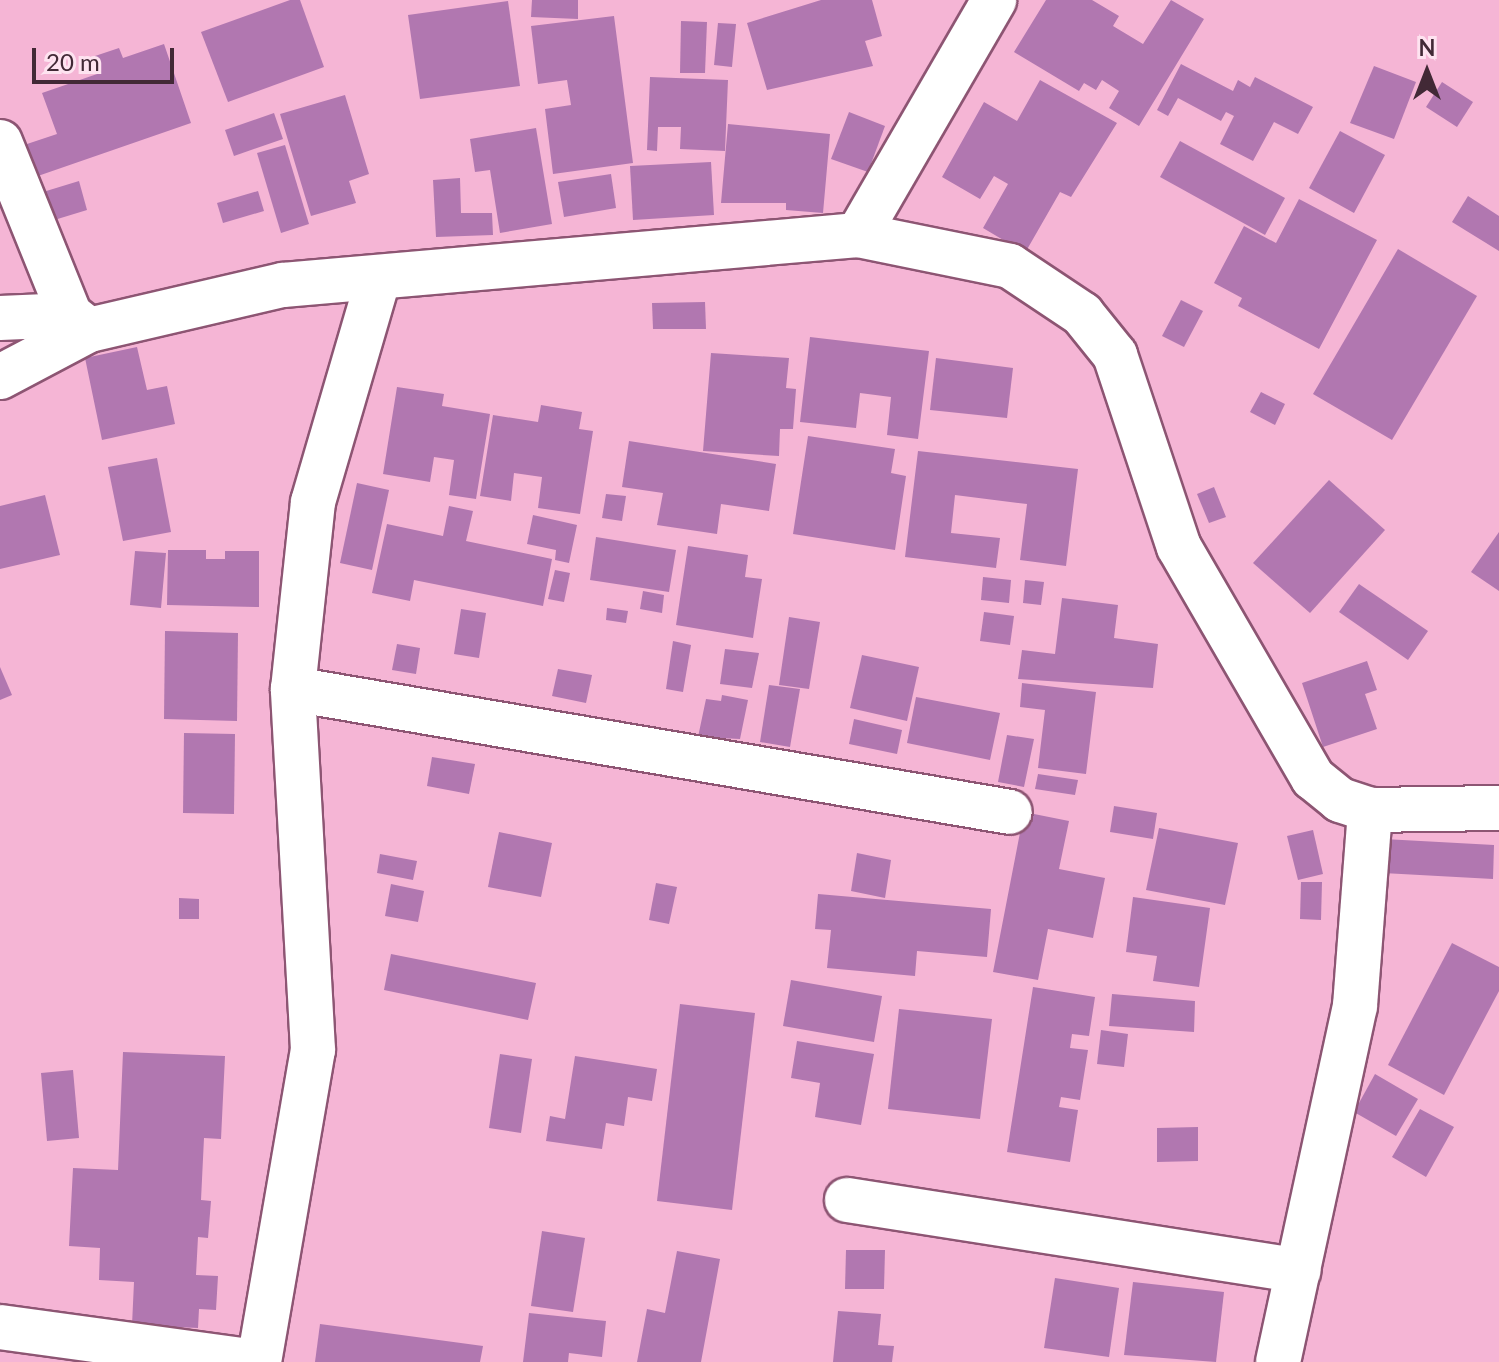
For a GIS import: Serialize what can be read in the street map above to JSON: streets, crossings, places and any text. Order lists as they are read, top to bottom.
{
  "scale_bar": "20 m",
  "north": "top"
}
